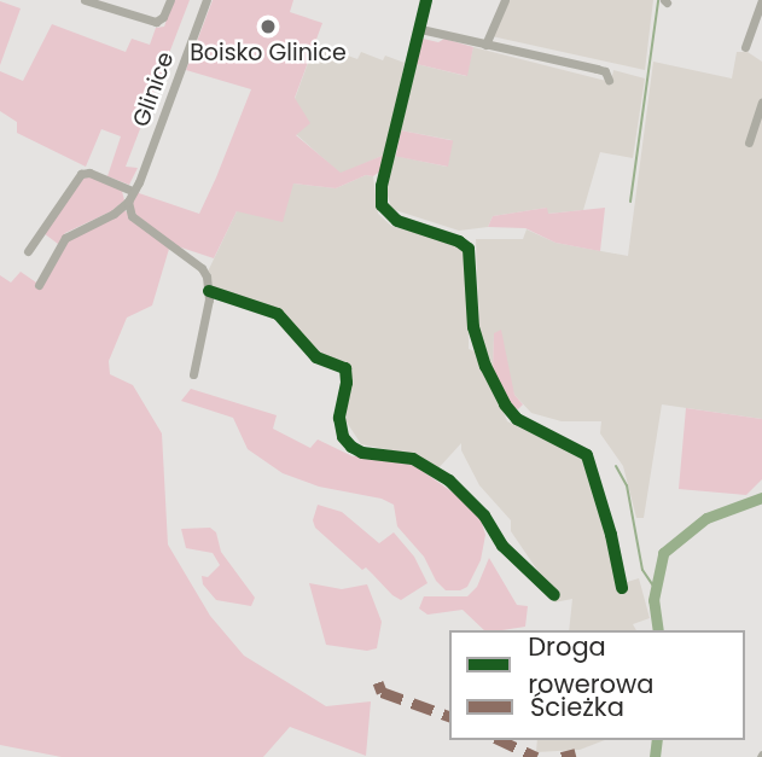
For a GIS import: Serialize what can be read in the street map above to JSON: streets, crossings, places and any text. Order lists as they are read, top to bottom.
{
  "streets": {
    "street": ["Glinice"]
  },
  "places": ["Boisko Glinice"],
  "legend": ["Droga rowerowa", "Ścieżka"]
}
